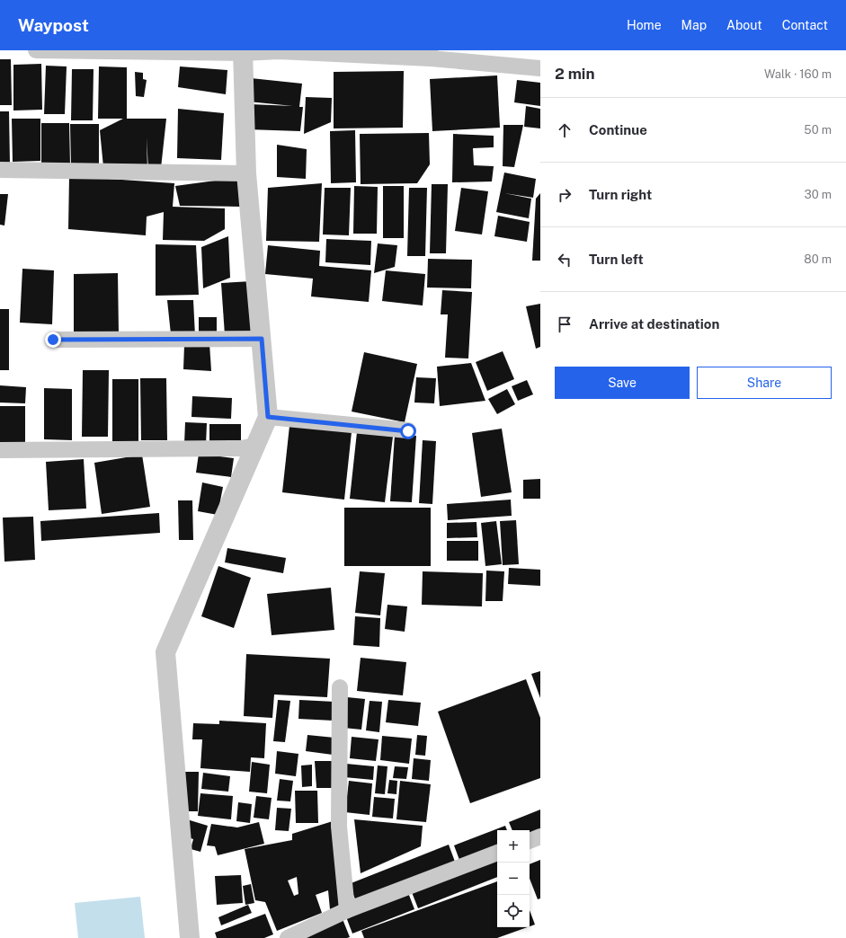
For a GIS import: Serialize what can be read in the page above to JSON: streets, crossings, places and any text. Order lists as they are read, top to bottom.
{
  "page": {
    "header": "Waypost",
    "nav": [
      "Home",
      "Map",
      "About",
      "Contact"
    ],
    "heading": ["2 min", "Walk · 160 m"],
    "list": [
      ["Continue", "50 m"],
      ["Turn right", "30 m"],
      ["Turn left", "80 m"],
      "Arrive at destination"
    ],
    "buttons": ["Save", "Share"],
    "map_buttons": ["+", "−"]
  }
}
